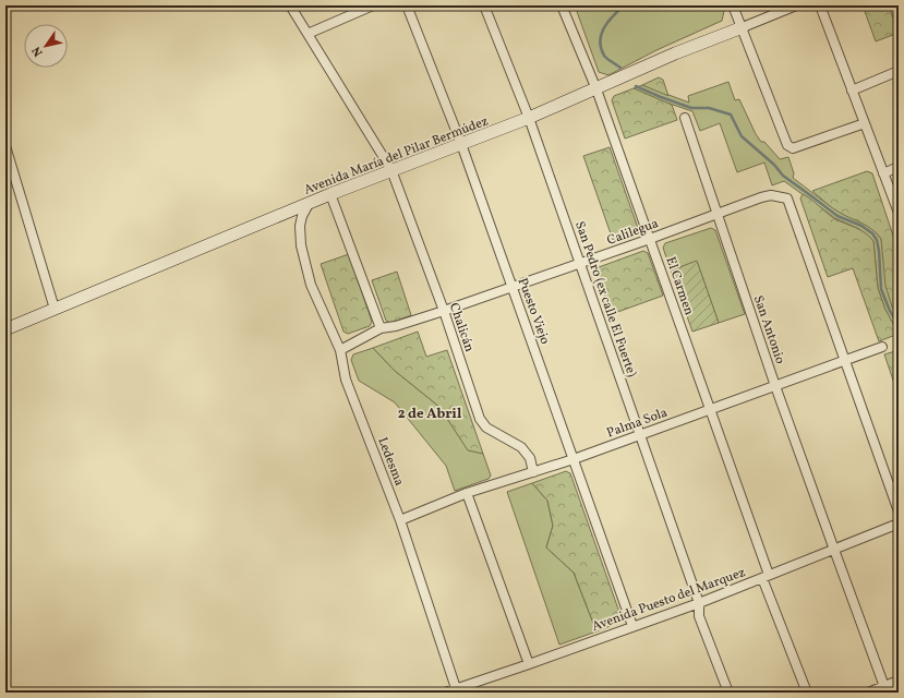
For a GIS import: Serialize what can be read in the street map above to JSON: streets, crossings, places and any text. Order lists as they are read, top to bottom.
{
  "streets": {
    "street": [
      "Avenida María del Pilar Bermúdez",
      "Calilegua",
      "El Carmen",
      "San Pedro (ex calle El Fuerte)",
      "Puesto Viejo",
      "Chalicán",
      "San Antonio",
      "Palma Sola",
      "Ledesma",
      "Avenida Puesto del Marquez"
    ]
  },
  "crossings": [
    ["Avenida María del Pilar Bermúdez", "El Carmen"],
    ["Avenida María del Pilar Bermúdez", "San Pedro (ex calle El Fuerte)"],
    ["Avenida María del Pilar Bermúdez", "Puesto Viejo"],
    ["Avenida María del Pilar Bermúdez", "Chalicán"],
    ["Avenida María del Pilar Bermúdez", "Ledesma"],
    ["Calilegua", "El Carmen"],
    ["Calilegua", "San Pedro (ex calle El Fuerte)"],
    ["Calilegua", "Puesto Viejo"],
    ["Calilegua", "Chalicán"],
    ["Calilegua", "San Antonio"],
    ["Calilegua", "Palma Sola"],
    ["Calilegua", "Ledesma"],
    ["El Carmen", "Palma Sola"],
    ["El Carmen", "Avenida Puesto del Marquez"],
    ["San Pedro (ex calle El Fuerte)", "Palma Sola"],
    ["San Pedro (ex calle El Fuerte)", "Avenida Puesto del Marquez"],
    ["Puesto Viejo", "Palma Sola"],
    ["Puesto Viejo", "Avenida Puesto del Marquez"],
    ["Chalicán", "Palma Sola"],
    ["San Antonio", "Palma Sola"],
    ["San Antonio", "Avenida Puesto del Marquez"],
    ["Palma Sola", "Ledesma"],
    ["Ledesma", "Avenida Puesto del Marquez"]
  ],
  "districts": ["2 de Abril"],
  "north": "bottom left"
}
